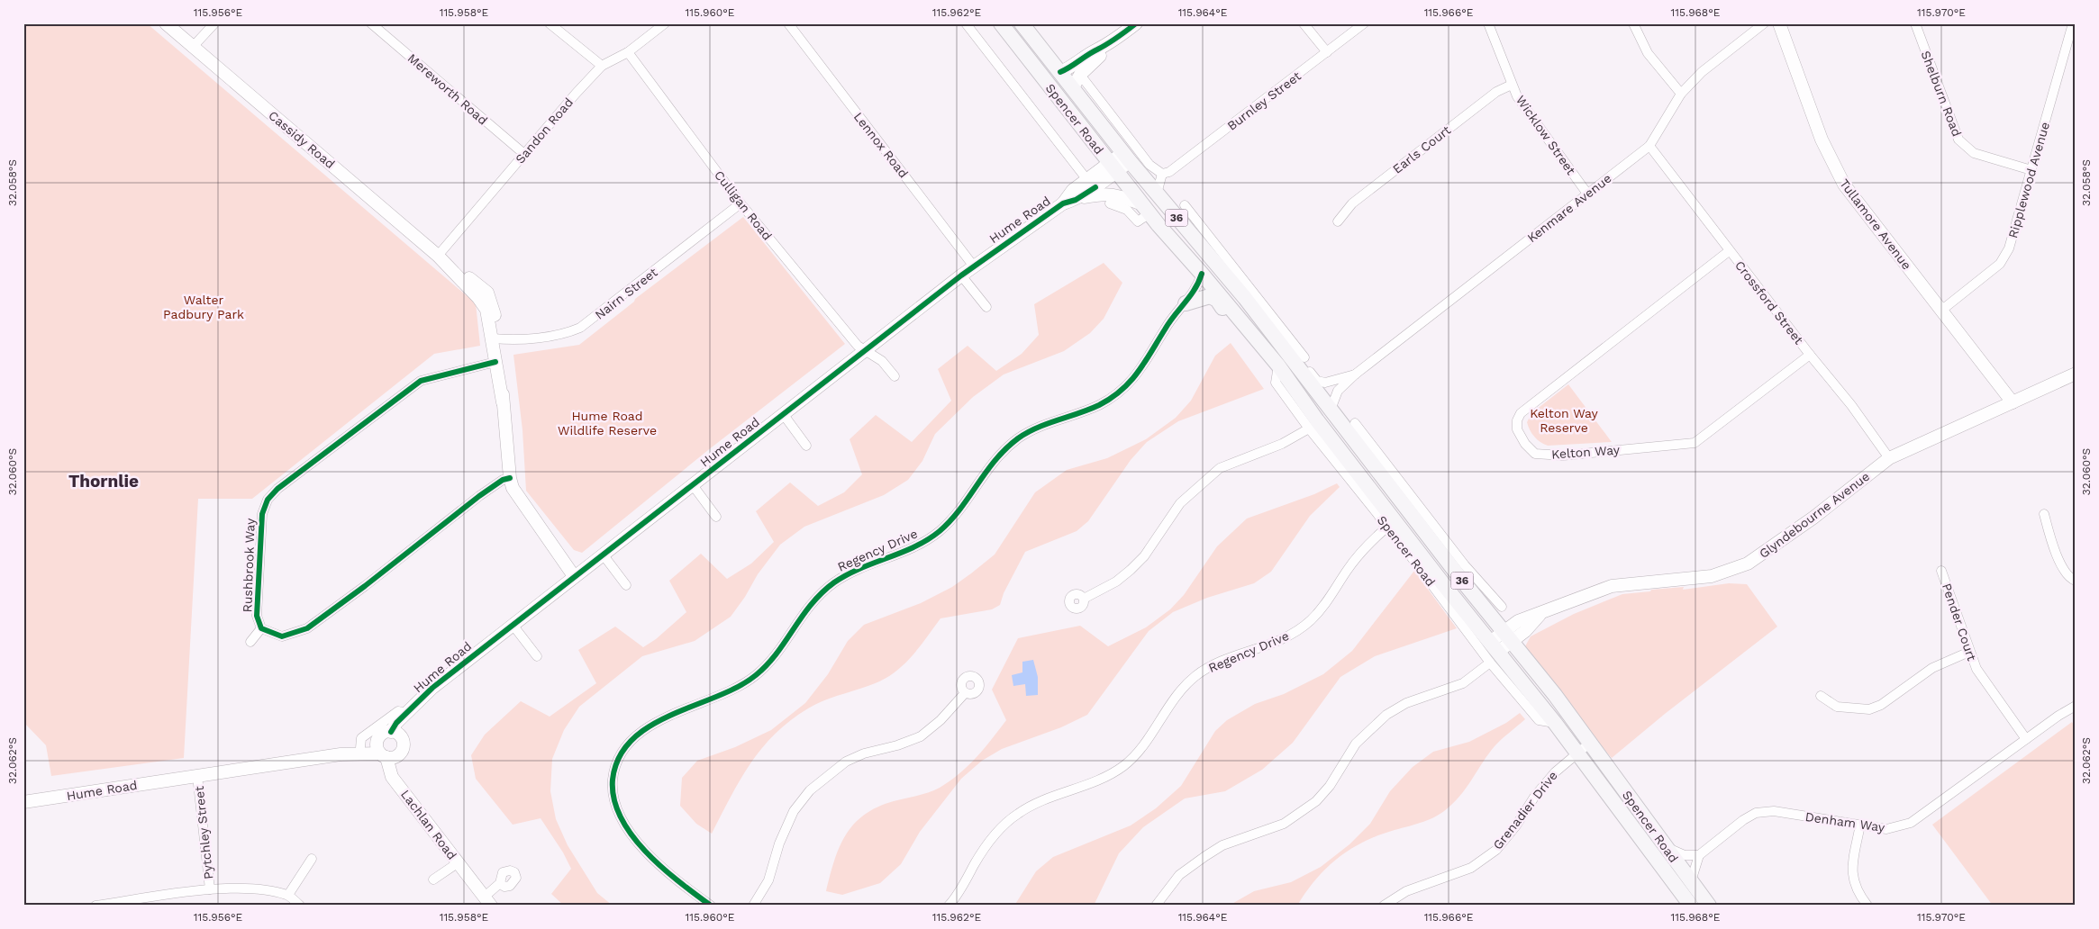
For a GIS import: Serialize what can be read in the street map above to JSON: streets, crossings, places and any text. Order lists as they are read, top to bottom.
{
  "streets": {
    "main road": ["Spencer Road", "36"],
    "street": [
      "Mereworth Road",
      "Shelburn Road",
      "Burnley Street",
      "Sandon Road",
      "Wicklow Street",
      "Cassidy Road",
      "Lennox Road",
      "Earls Court",
      "Ripplewood Avenue",
      "Culligan Road",
      "Kenmare Avenue",
      "Hume Road",
      "Tullamore Avenue",
      "Nairn Street",
      "Crossford Street",
      "Kelton Way",
      "Glyndebourne Avenue",
      "Regency Drive",
      "Rushbrook Way",
      "Pender Court",
      "Grenadier Drive",
      "Denham Way",
      "Lachlan Road",
      "Pytchley Street"
    ]
  },
  "crossings": [
    ["Mereworth Road", "Sandon Road"],
    ["Shelburn Road", "Ripplewood Avenue"],
    ["Spencer Road", "Kenmare Avenue"],
    ["Spencer Road", "Hume Road"],
    ["Spencer Road", "Glyndebourne Avenue"],
    ["Spencer Road", "Regency Drive"],
    ["Spencer Road", "Grenadier Drive"],
    ["Sandon Road", "Cassidy Road"],
    ["Sandon Road", "Culligan Road"],
    ["Wicklow Street", "Earls Court"],
    ["Wicklow Street", "Kenmare Avenue"],
    ["Cassidy Road", "Hume Road"],
    ["Cassidy Road", "Nairn Street"],
    ["Cassidy Road", "Rushbrook Way"],
    ["Lennox Road", "Hume Road"],
    ["Ripplewood Avenue", "Tullamore Avenue"],
    ["Culligan Road", "Hume Road"],
    ["Culligan Road", "Nairn Street"],
    ["Kenmare Avenue", "Crossford Street"],
    ["Hume Road", "Lachlan Road"],
    ["Hume Road", "Pytchley Street"],
    ["Tullamore Avenue", "Glyndebourne Avenue"],
    ["Crossford Street", "Kelton Way"],
    ["Crossford Street", "Glyndebourne Avenue"],
    ["Pender Court", "Denham Way"]
  ],
  "districts": ["Thornlie"],
  "parks": ["Walter Padbury Park", "Kelton Way Reserve", "Hume Road Wildlife Reserve"],
  "coordinates": [
    "115.956°E",
    "115.958°E",
    "115.960°E",
    "115.962°E",
    "115.964°E",
    "115.966°E",
    "115.968°E",
    "115.970°E",
    "32.058°S",
    "32.060°S",
    "32.062°S"
  ]
}
